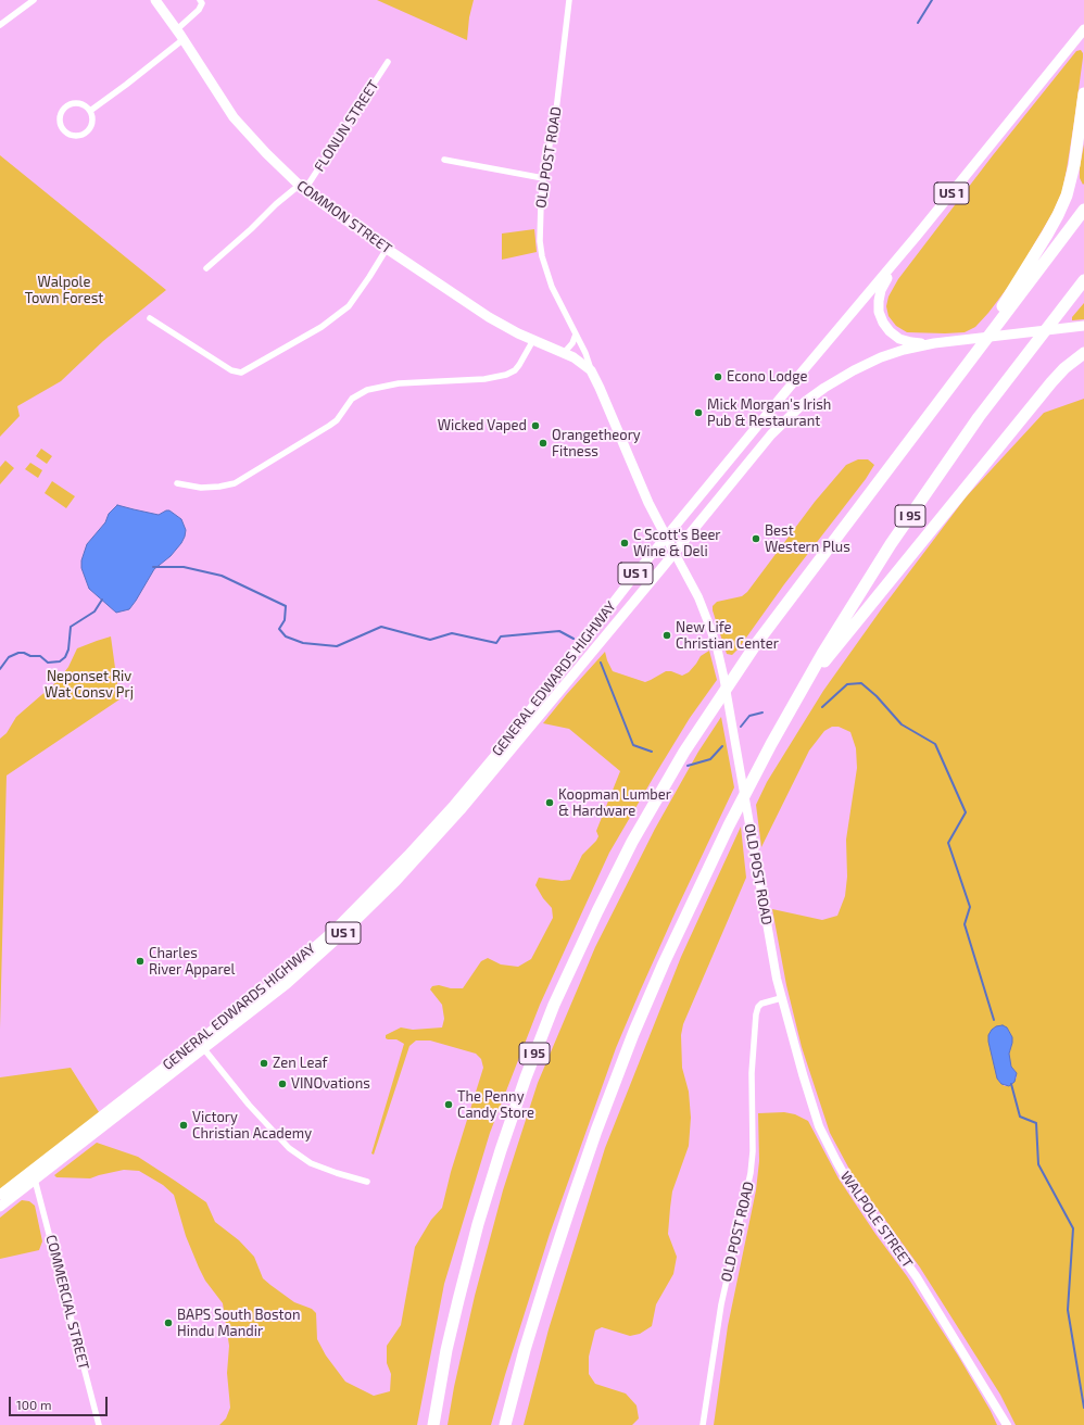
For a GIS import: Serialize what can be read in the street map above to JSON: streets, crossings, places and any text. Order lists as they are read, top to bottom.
{
  "streets": {
    "highway": ["I 95"],
    "main road": [
      "OLD POST ROAD",
      "US 1",
      "COMMON STREET",
      "GENERAL EDWARDS HIGHWAY",
      "WALPOLE STREET"
    ],
    "street": ["FLONUN STREET", "COMMERCIAL STREET"]
  },
  "crossings": [
    ["FLONUN STREET", "COMMON STREET"],
    ["OLD POST ROAD", "COMMON STREET"],
    ["OLD POST ROAD", "GENERAL EDWARDS HIGHWAY"],
    ["OLD POST ROAD", "WALPOLE STREET"],
    ["GENERAL EDWARDS HIGHWAY", "COMMERCIAL STREET"]
  ],
  "parks": ["Walpole Town Forest", "Neponset Riv Wat Consv Prj"],
  "places": [
    "Econo Lodge",
    "Mick Morgan's Irish Pub & Restaurant",
    "Wicked Vaped",
    "Orangetheory Fitness",
    "Best Western Plus",
    "C Scott's Beer Wine & Deli",
    "New Life Christian Center",
    "Koopman Lumber & Hardware",
    "Charles River Apparel",
    "Zen Leaf",
    "VINOvations",
    "The Penny Candy Store",
    "Victory Christian Academy",
    "BAPS South Boston Hindu Mandir"
  ],
  "scale_bar": "100 m"
}
